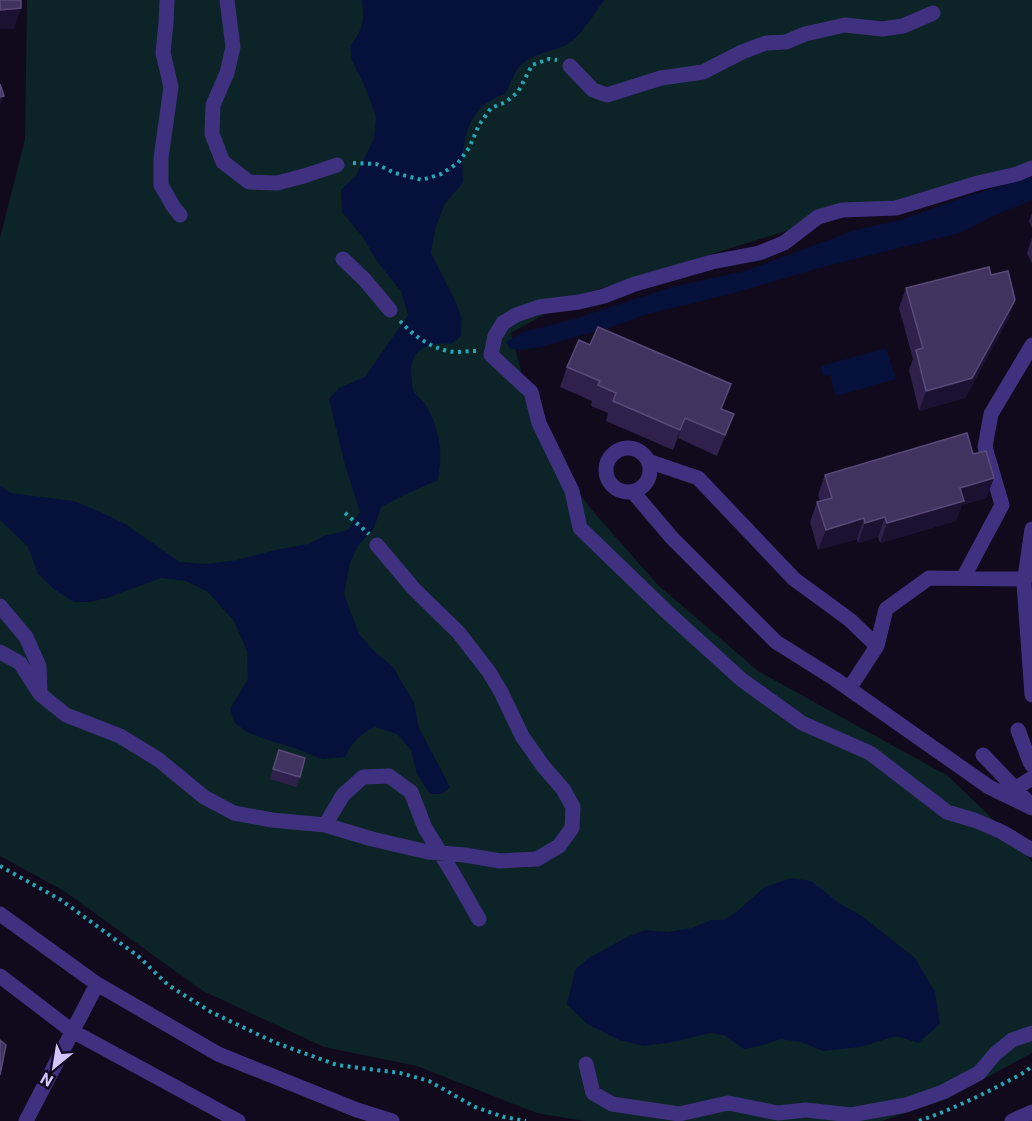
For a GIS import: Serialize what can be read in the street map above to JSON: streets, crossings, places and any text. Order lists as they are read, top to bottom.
{
  "north": "bottom left"
}
